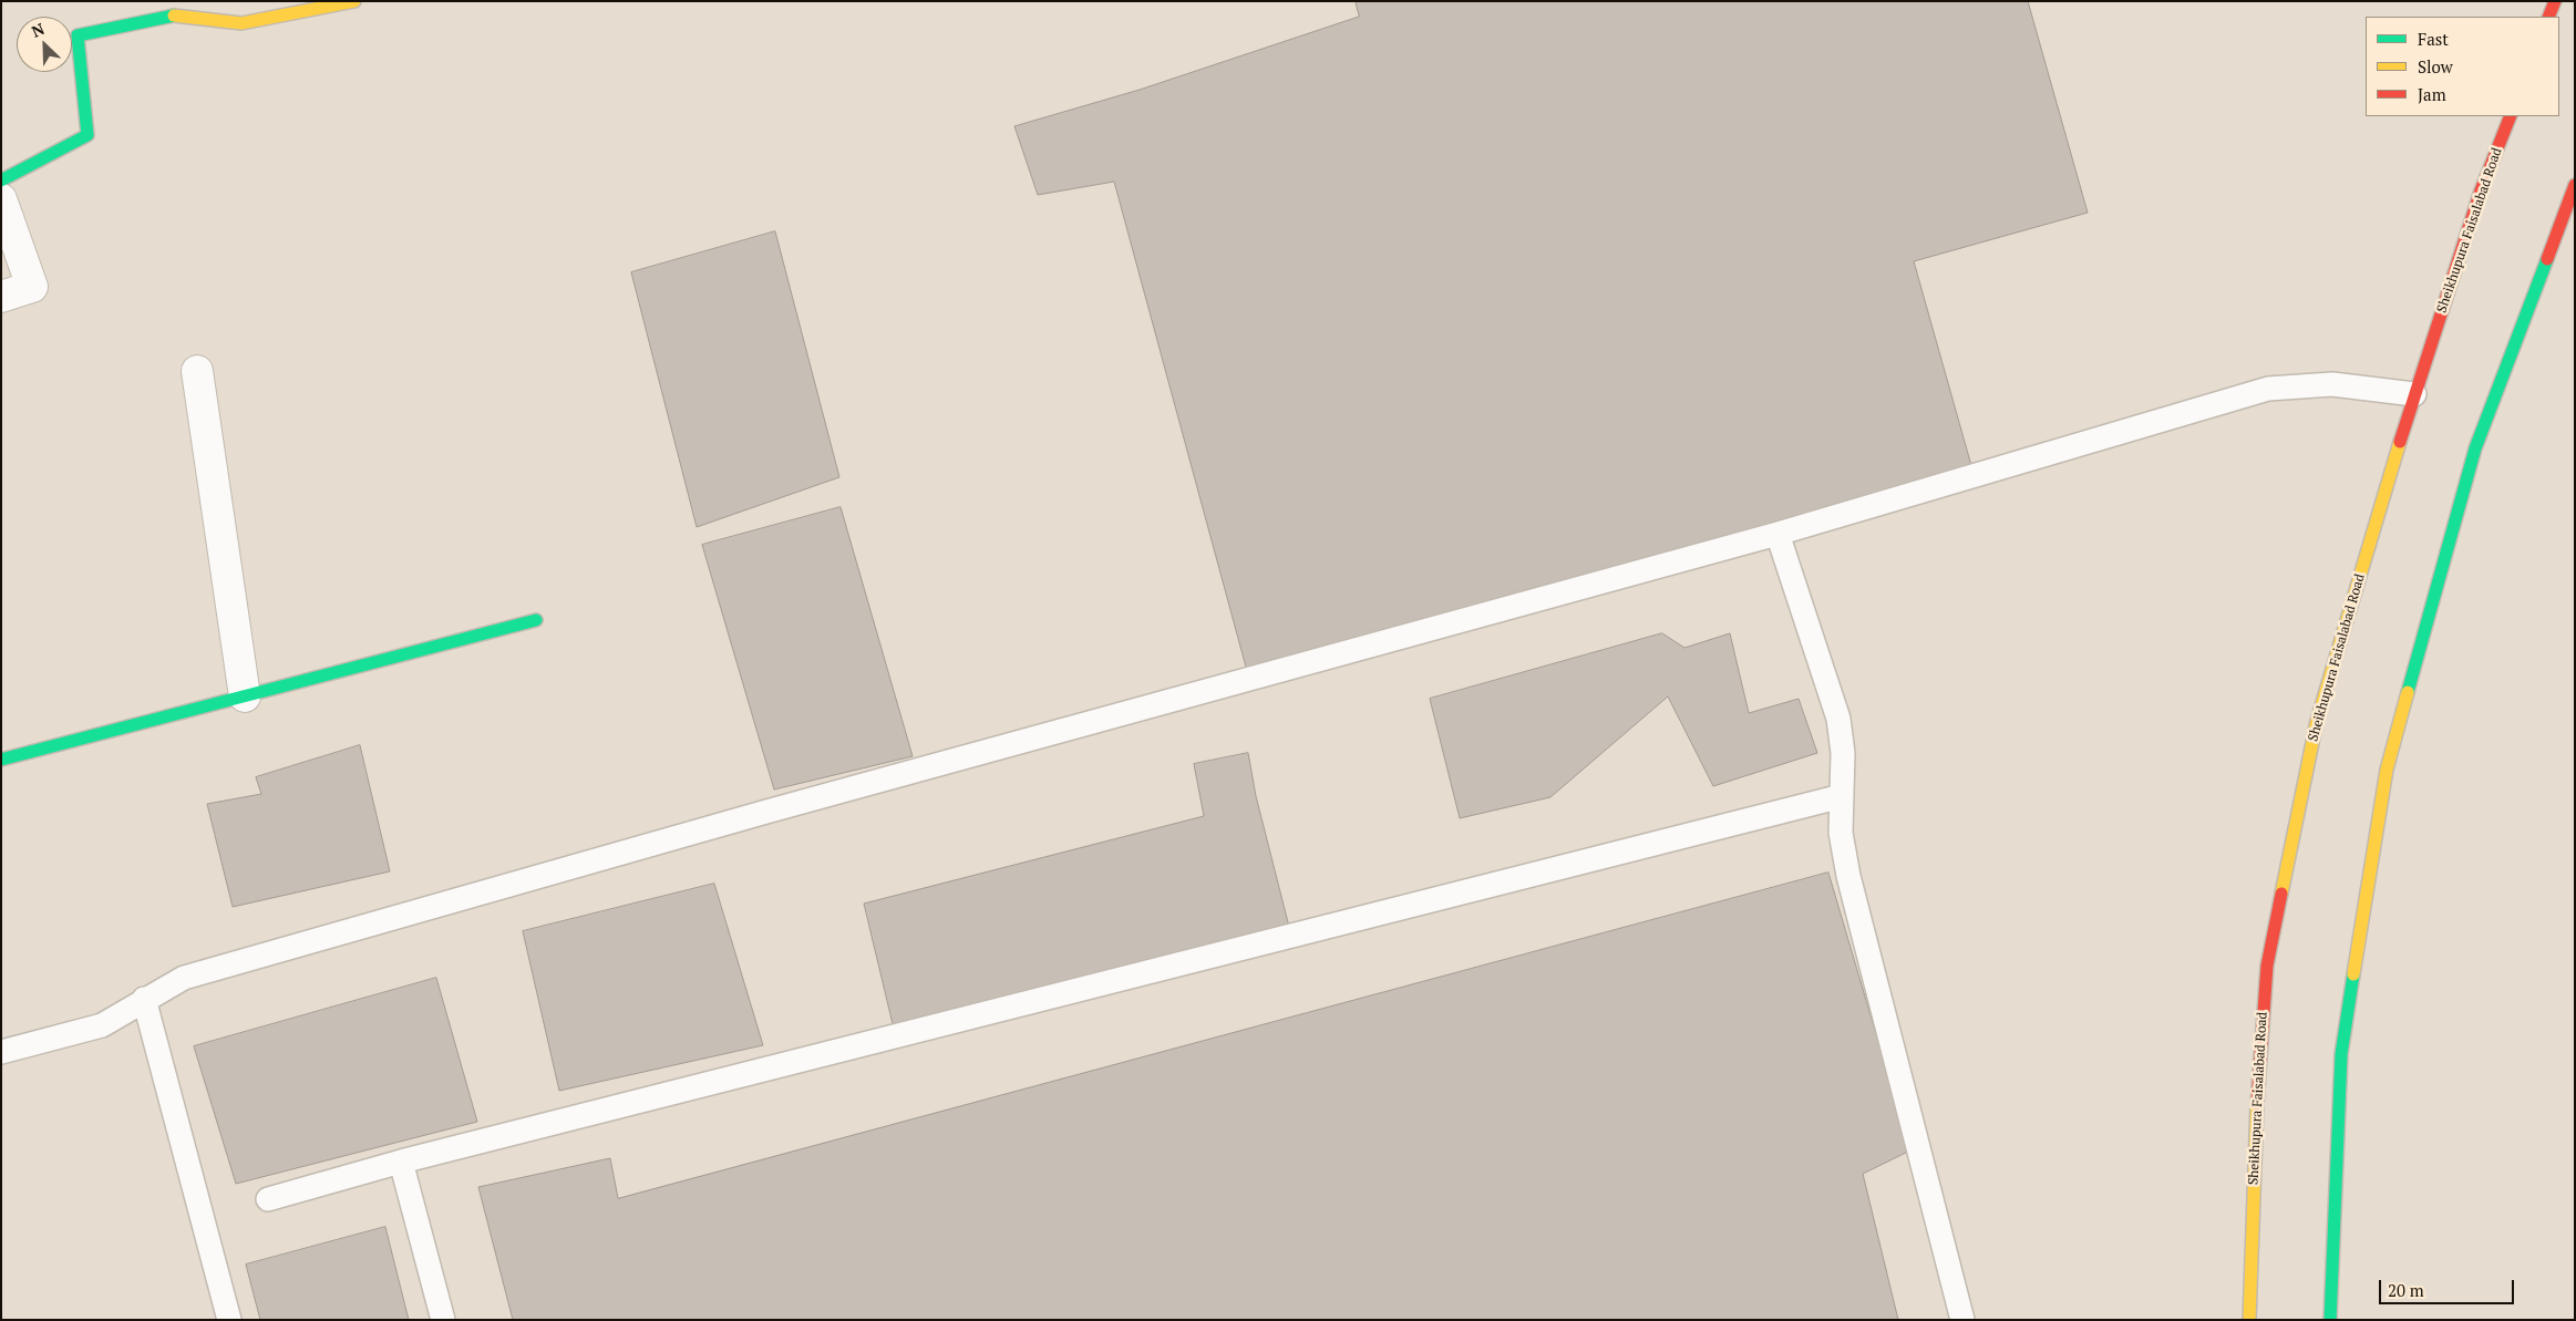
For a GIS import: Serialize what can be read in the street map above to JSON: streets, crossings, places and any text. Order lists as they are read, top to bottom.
{
  "streets": {
    "main road": ["Sheikhupura Faisalabad Road"]
  },
  "legend": ["Fast", "Slow", "Jam"],
  "scale_bar": "20 m",
  "north": "top left"
}
